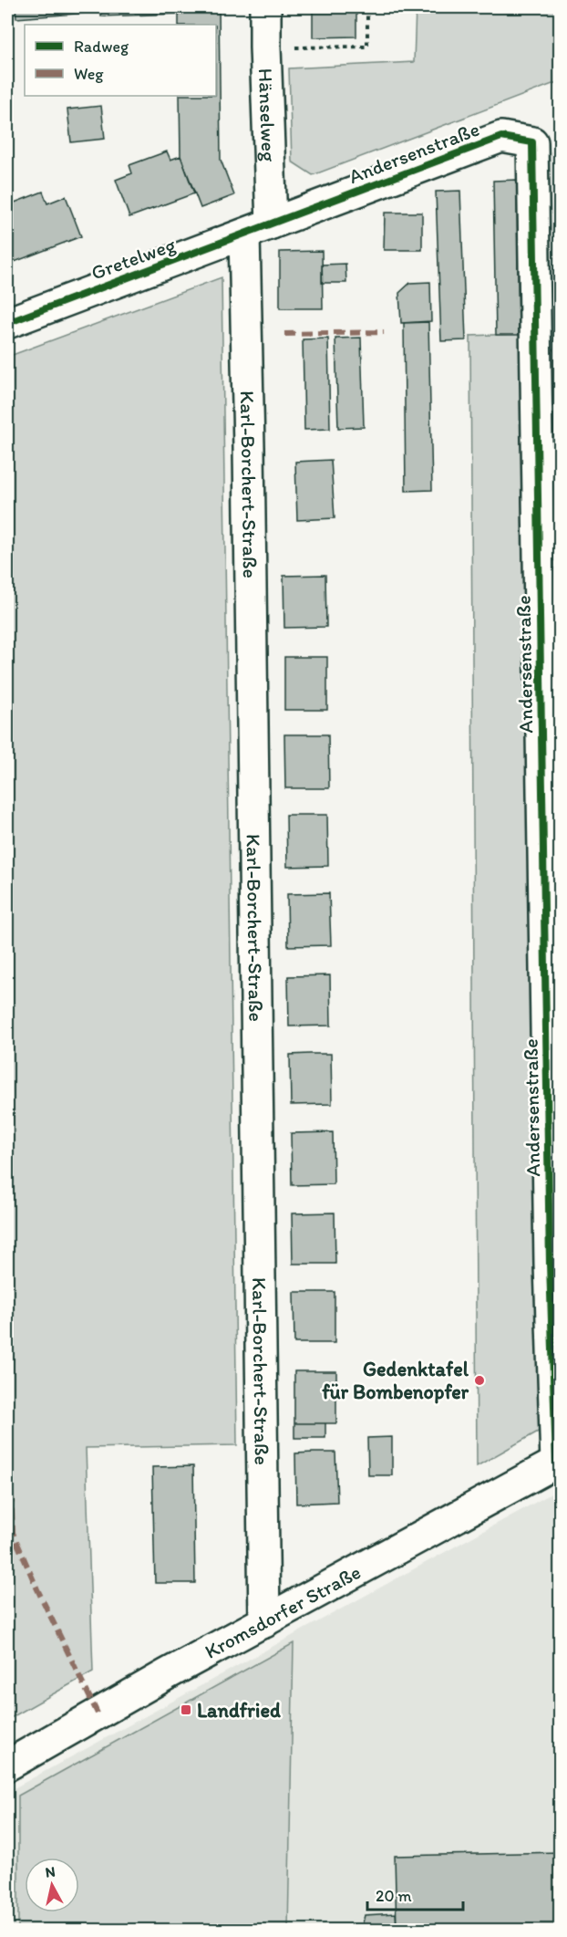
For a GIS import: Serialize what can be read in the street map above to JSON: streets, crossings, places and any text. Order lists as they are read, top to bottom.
{
  "streets": {
    "street": [
      "Hänselweg",
      "Andersenstraße",
      "Gretelweg",
      "Karl-Borchert-Straße",
      "Kromsdorfer Straße"
    ]
  },
  "crossings": [
    ["Hänselweg", "Andersenstraße"],
    ["Hänselweg", "Gretelweg"],
    ["Hänselweg", "Karl-Borchert-Straße"],
    ["Andersenstraße", "Gretelweg"],
    ["Andersenstraße", "Karl-Borchert-Straße"],
    ["Andersenstraße", "Kromsdorfer Straße"],
    ["Gretelweg", "Karl-Borchert-Straße"],
    ["Karl-Borchert-Straße", "Kromsdorfer Straße"]
  ],
  "places": {
    "other": ["Gedenktafel für Bombenopfer"],
    "transit": ["Landfried"]
  },
  "legend": ["Radweg", "Weg"],
  "scale_bar": "20 m",
  "north": "top"
}
